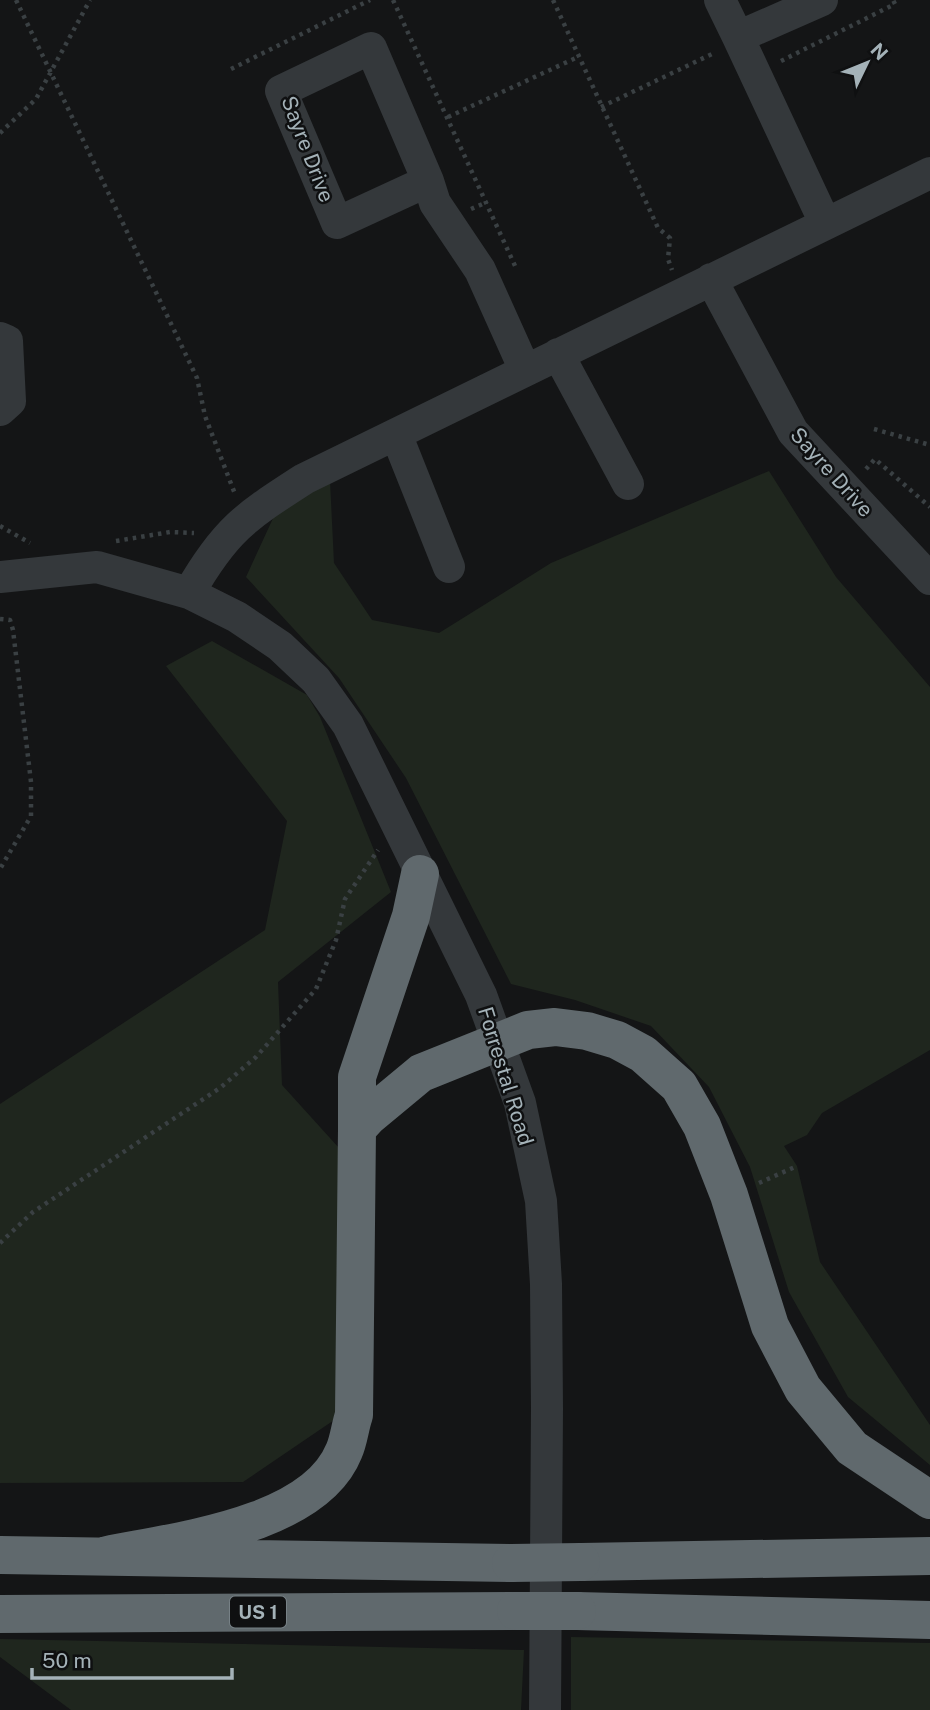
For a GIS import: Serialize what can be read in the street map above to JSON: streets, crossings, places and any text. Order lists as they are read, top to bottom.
{
  "streets": {
    "highway": ["US 1"],
    "street": ["Sayre Drive", "Forrestal Road"]
  },
  "scale_bar": "50 m",
  "north": "top right"
}
